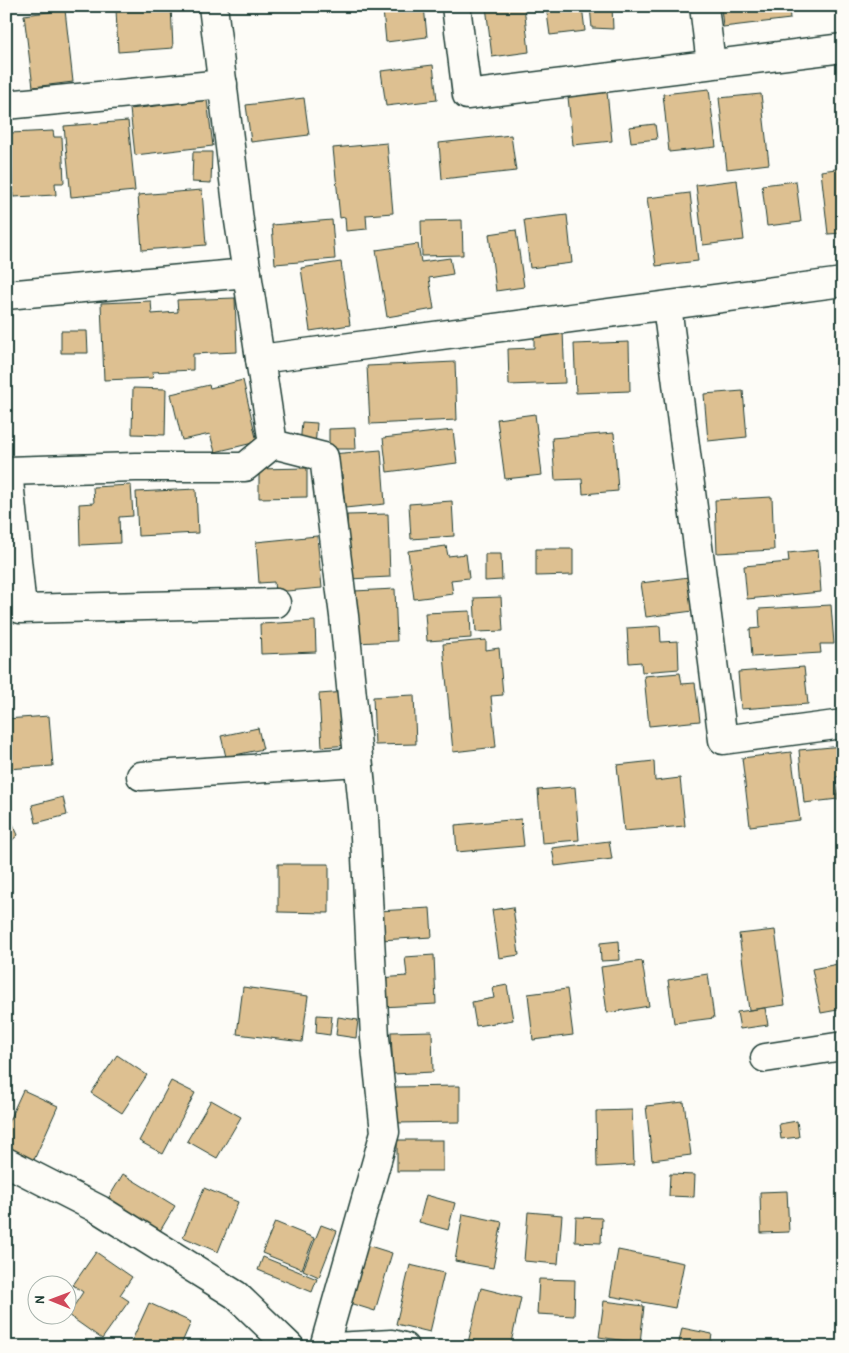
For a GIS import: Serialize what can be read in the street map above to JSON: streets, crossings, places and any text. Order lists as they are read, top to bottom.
{
  "north": "left"
}
